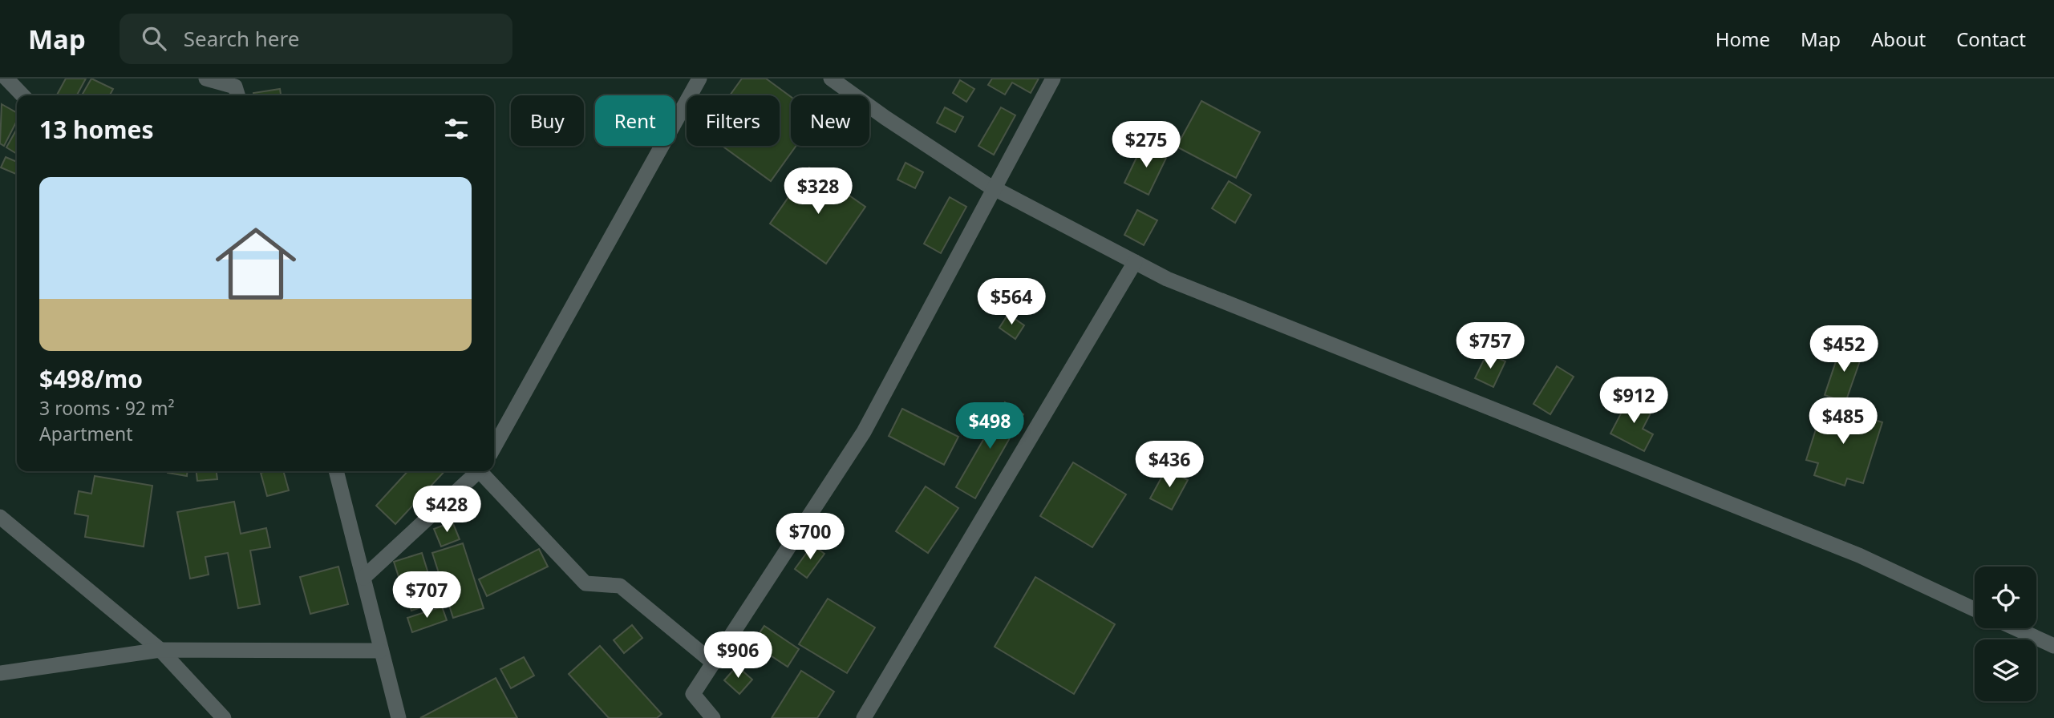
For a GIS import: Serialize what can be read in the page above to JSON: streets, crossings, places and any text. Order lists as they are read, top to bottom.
{
  "page": {
    "header": "Map",
    "search": "Search here",
    "nav": [
      "Home",
      "Map",
      "About",
      "Contact"
    ],
    "chip": [
      "Buy",
      "Rent",
      "Filters",
      "New"
    ],
    "heading": "13 homes",
    "price": [
      "$275",
      "$328",
      "$564",
      "$757",
      "$452",
      "$912",
      "$485",
      "$498",
      "$436",
      "$428",
      "$700",
      "$707",
      "$906"
    ],
    "list": [
      {
        "name": "$498/mo",
        "note": "3 rooms · 92 m² · Apartment"
      }
    ]
  }
}
